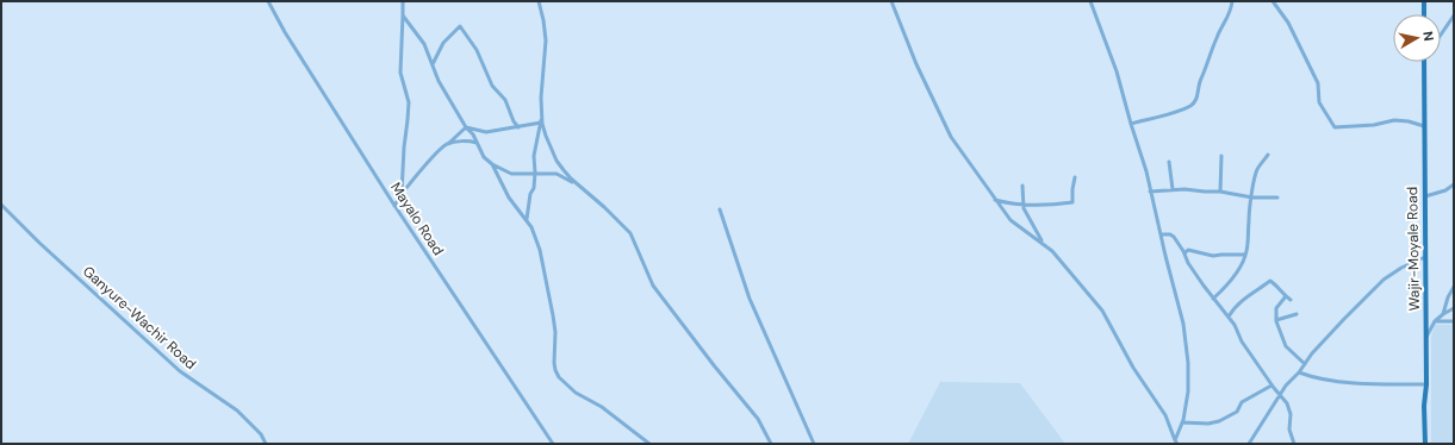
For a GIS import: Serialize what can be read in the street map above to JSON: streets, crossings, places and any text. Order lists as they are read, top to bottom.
{
  "streets": {
    "main road": ["Wajir-Moyale Road"],
    "street": ["Mayalo Road", "Ganyure-Wachir Road"]
  },
  "north": "right"
}
